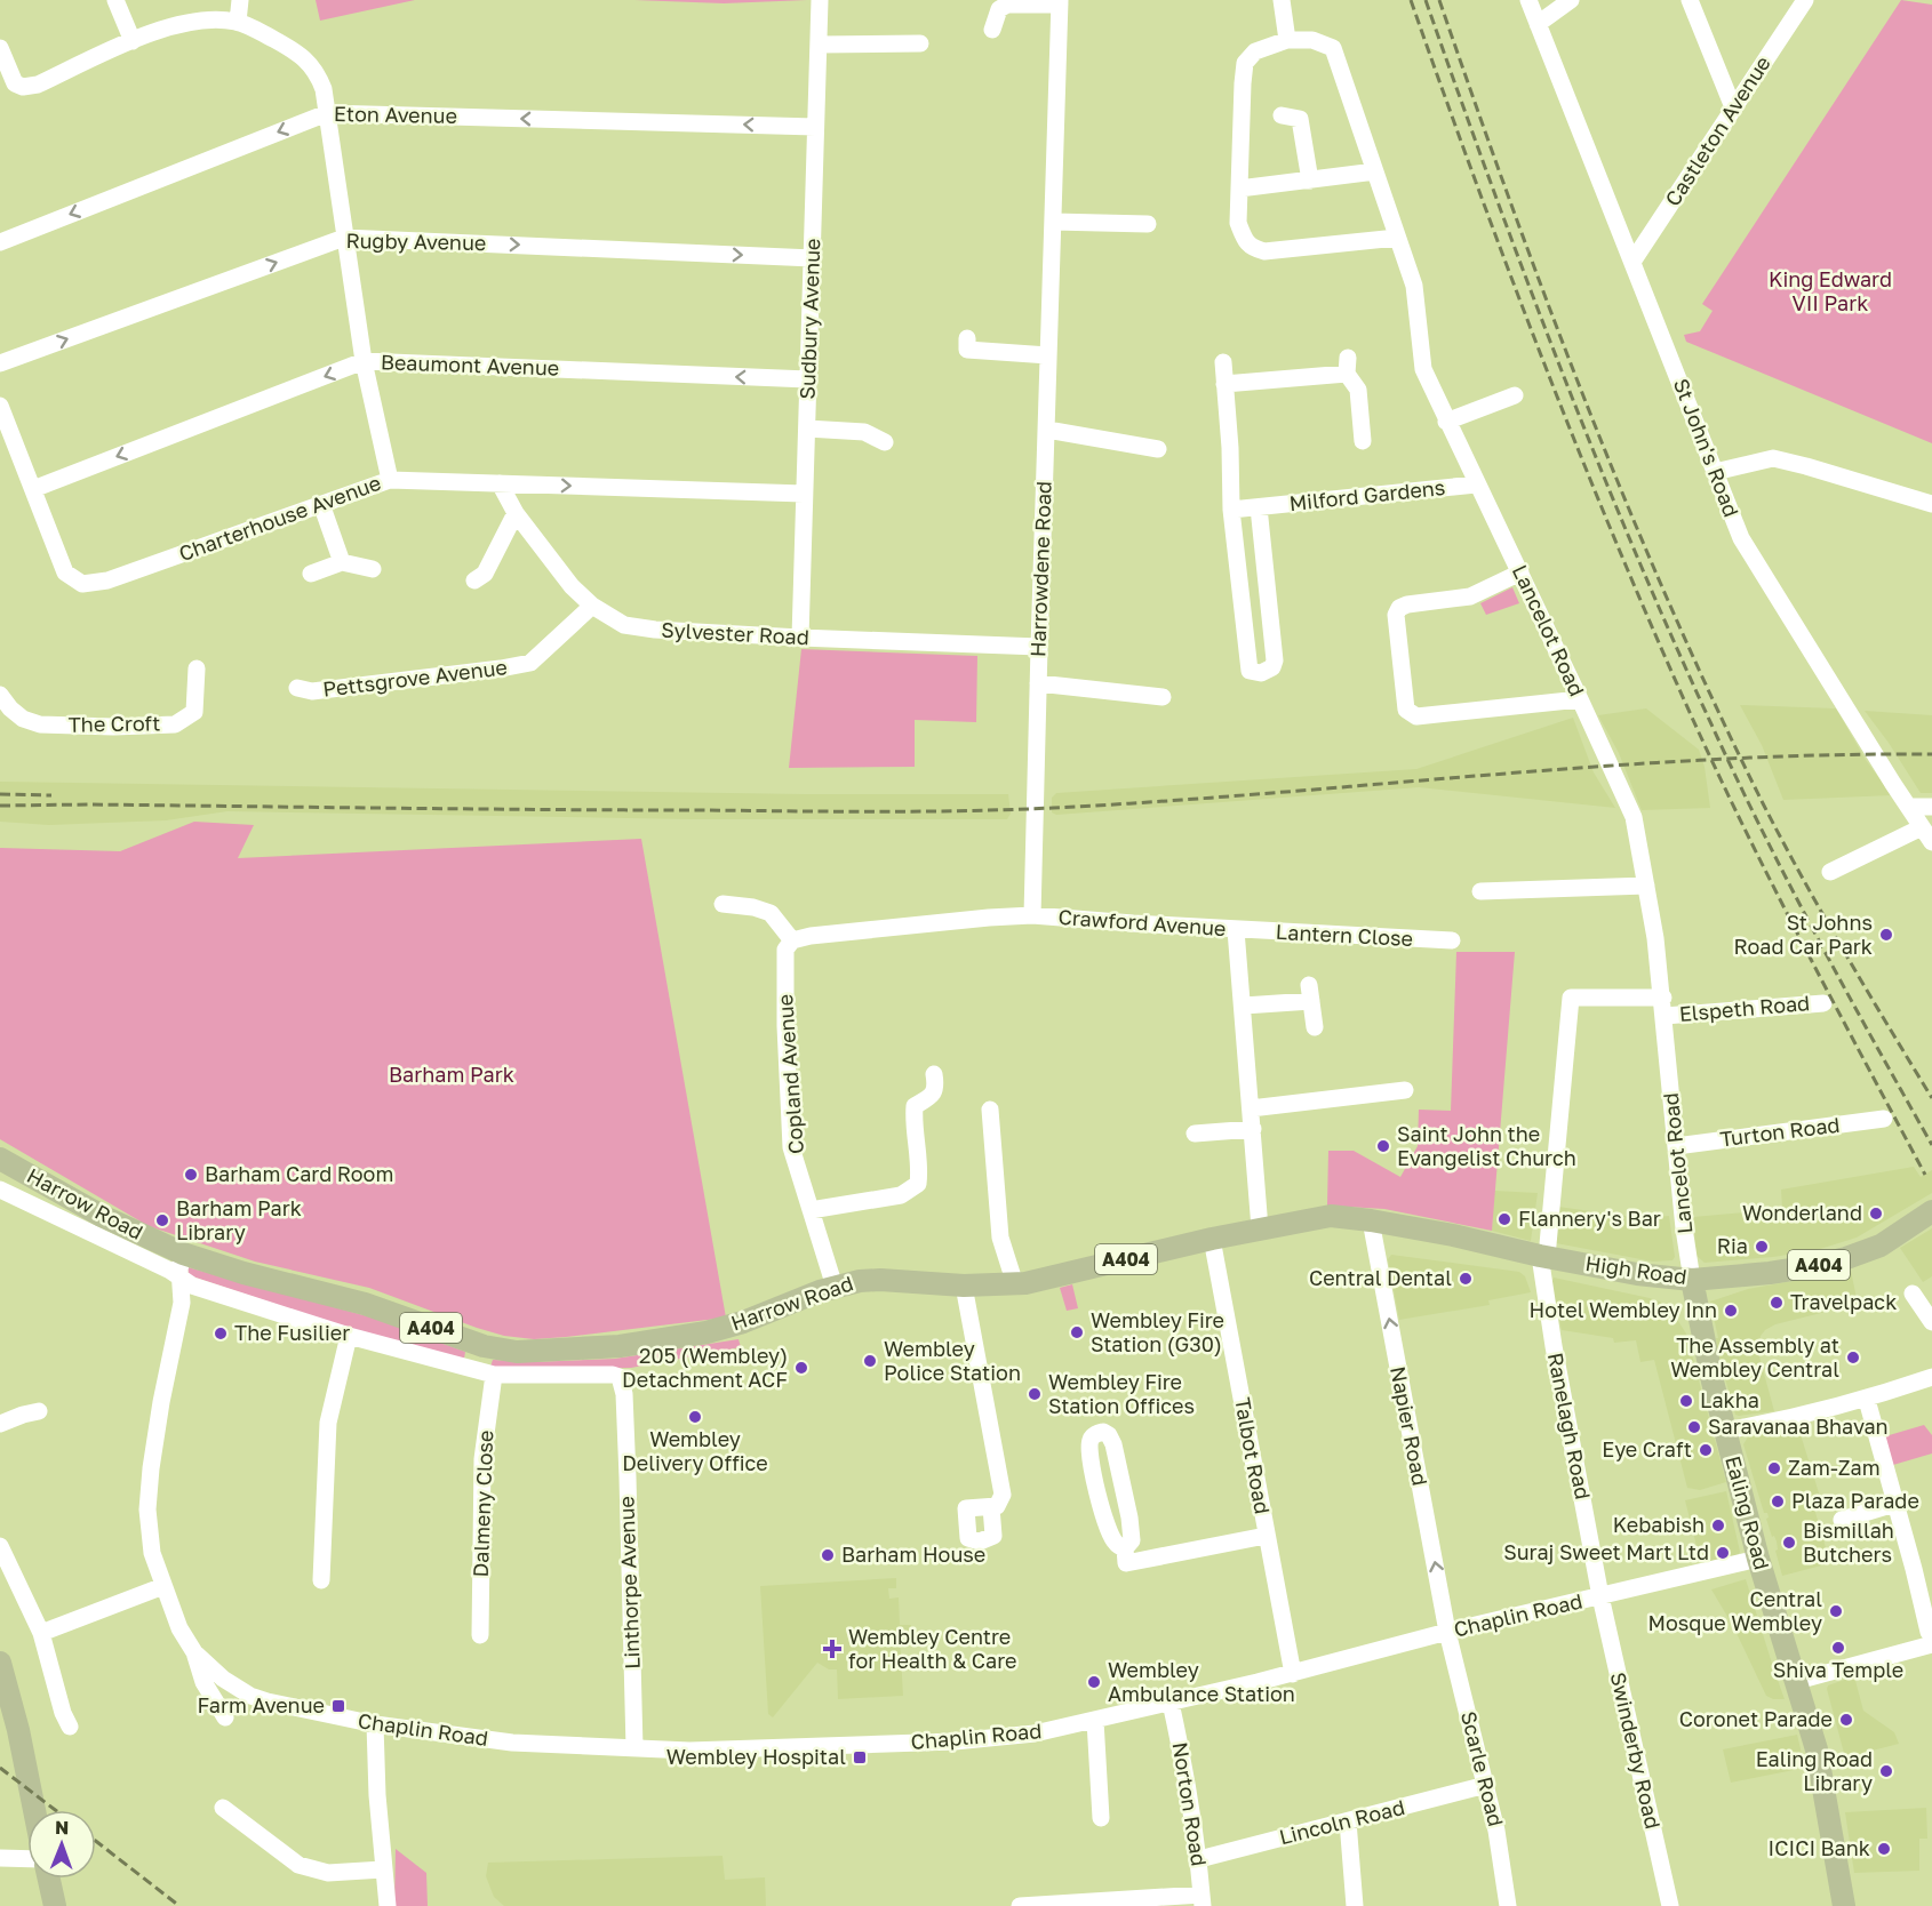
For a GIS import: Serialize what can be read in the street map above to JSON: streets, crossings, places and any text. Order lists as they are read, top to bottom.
{
  "streets": {
    "main road": [
      "Harrow Road",
      "A404",
      "High Road",
      "Ealing Road"
    ],
    "street": [
      "Eton Avenue",
      "Castleton Avenue",
      "Rugby Avenue",
      "Sudbury Avenue",
      "Beaumont Avenue",
      "St John's Road",
      "Milford Gardens",
      "Charterhouse Avenue",
      "Harrowdene Road",
      "Lancelot Road",
      "Sylvester Road",
      "Pettsgrove Avenue",
      "The Croft",
      "Crawford Avenue",
      "Lantern Close",
      "Elspeth Road",
      "Copland Avenue",
      "Turton Road",
      "Napier Road",
      "Ranelagh Road",
      "Talbot Road",
      "Dalmeny Close",
      "Linthorpe Avenue",
      "Chaplin Road",
      "Swinderby Road",
      "Scarle Road",
      "Norton Road",
      "Lincoln Road"
    ]
  },
  "crossings": [
    ["Eton Avenue", "Sudbury Avenue"],
    ["Castleton Avenue", "St John's Road"],
    ["Rugby Avenue", "Sudbury Avenue"],
    ["Sudbury Avenue", "Beaumont Avenue"],
    ["Sudbury Avenue", "Charterhouse Avenue"],
    ["Sudbury Avenue", "Sylvester Road"],
    ["Beaumont Avenue", "Charterhouse Avenue"],
    ["Milford Gardens", "Lancelot Road"],
    ["Charterhouse Avenue", "Sylvester Road"],
    ["Harrowdene Road", "Sylvester Road"],
    ["Harrowdene Road", "Crawford Avenue"],
    ["Lancelot Road", "Elspeth Road"],
    ["Lancelot Road", "Turton Road"],
    ["Lancelot Road", "High Road"],
    ["Lancelot Road", "Ranelagh Road"],
    ["Lancelot Road", "Ealing Road"],
    ["Sylvester Road", "Pettsgrove Avenue"],
    ["Crawford Avenue", "Lantern Close"],
    ["Crawford Avenue", "Copland Avenue"],
    ["Crawford Avenue", "Harrow Road"],
    ["Copland Avenue", "Harrow Road"],
    ["Harrow Road", "High Road"],
    ["Harrow Road", "Napier Road"],
    ["Harrow Road", "Talbot Road"],
    ["Harrow Road", "Dalmeny Close"],
    ["Harrow Road", "Linthorpe Avenue"],
    ["Harrow Road", "Chaplin Road"],
    ["High Road", "Napier Road"],
    ["High Road", "Ranelagh Road"],
    ["High Road", "Ealing Road"],
    ["Napier Road", "Chaplin Road"],
    ["Napier Road", "Scarle Road"],
    ["Ranelagh Road", "Chaplin Road"],
    ["Ranelagh Road", "Swinderby Road"],
    ["Talbot Road", "Chaplin Road"],
    ["Ealing Road", "Chaplin Road"],
    ["Linthorpe Avenue", "Chaplin Road"],
    ["Chaplin Road", "Swinderby Road"],
    ["Chaplin Road", "Scarle Road"],
    ["Chaplin Road", "Norton Road"],
    ["Scarle Road", "Lincoln Road"],
    ["Norton Road", "Lincoln Road"]
  ],
  "one_way": [
    "Eton Avenue",
    "Rugby Avenue",
    "Beaumont Avenue",
    "Napier Road"
  ],
  "parks": ["King Edward VII Park", "Barham Park"],
  "places": {
    "other": [
      "St Johns Road Car Park",
      "Saint John the Evangelist Church",
      "Barham Card Room",
      "Wonderland",
      "Flannery's Bar",
      "Barham Park Library",
      "Ria",
      "Central Dental",
      "Travelpack",
      "Hotel Wembley Inn",
      "Wembley Fire Station (G30)",
      "The Fusilier",
      "The Assembly at Wembley Central",
      "Wembley Police Station",
      "205 (Wembley) Detachment ACF",
      "Wembley Fire Station Offices",
      "Lakha",
      "Wembley Delivery Office",
      "Saravanaa Bhavan",
      "Eye Craft",
      "Zam-Zam",
      "Plaza Parade",
      "Kebabish",
      "Bismillah Butchers",
      "Suraj Sweet Mart Ltd",
      "Barham House",
      "Central Mosque Wembley",
      "Shiva Temple",
      "Wembley Ambulance Station",
      "Coronet Parade",
      "Ealing Road Library",
      "ICICI Bank"
    ],
    "health": ["Wembley Centre for Health & Care"],
    "transit": ["Farm Avenue", "Wembley Hospital"]
  },
  "north": "top"
}
